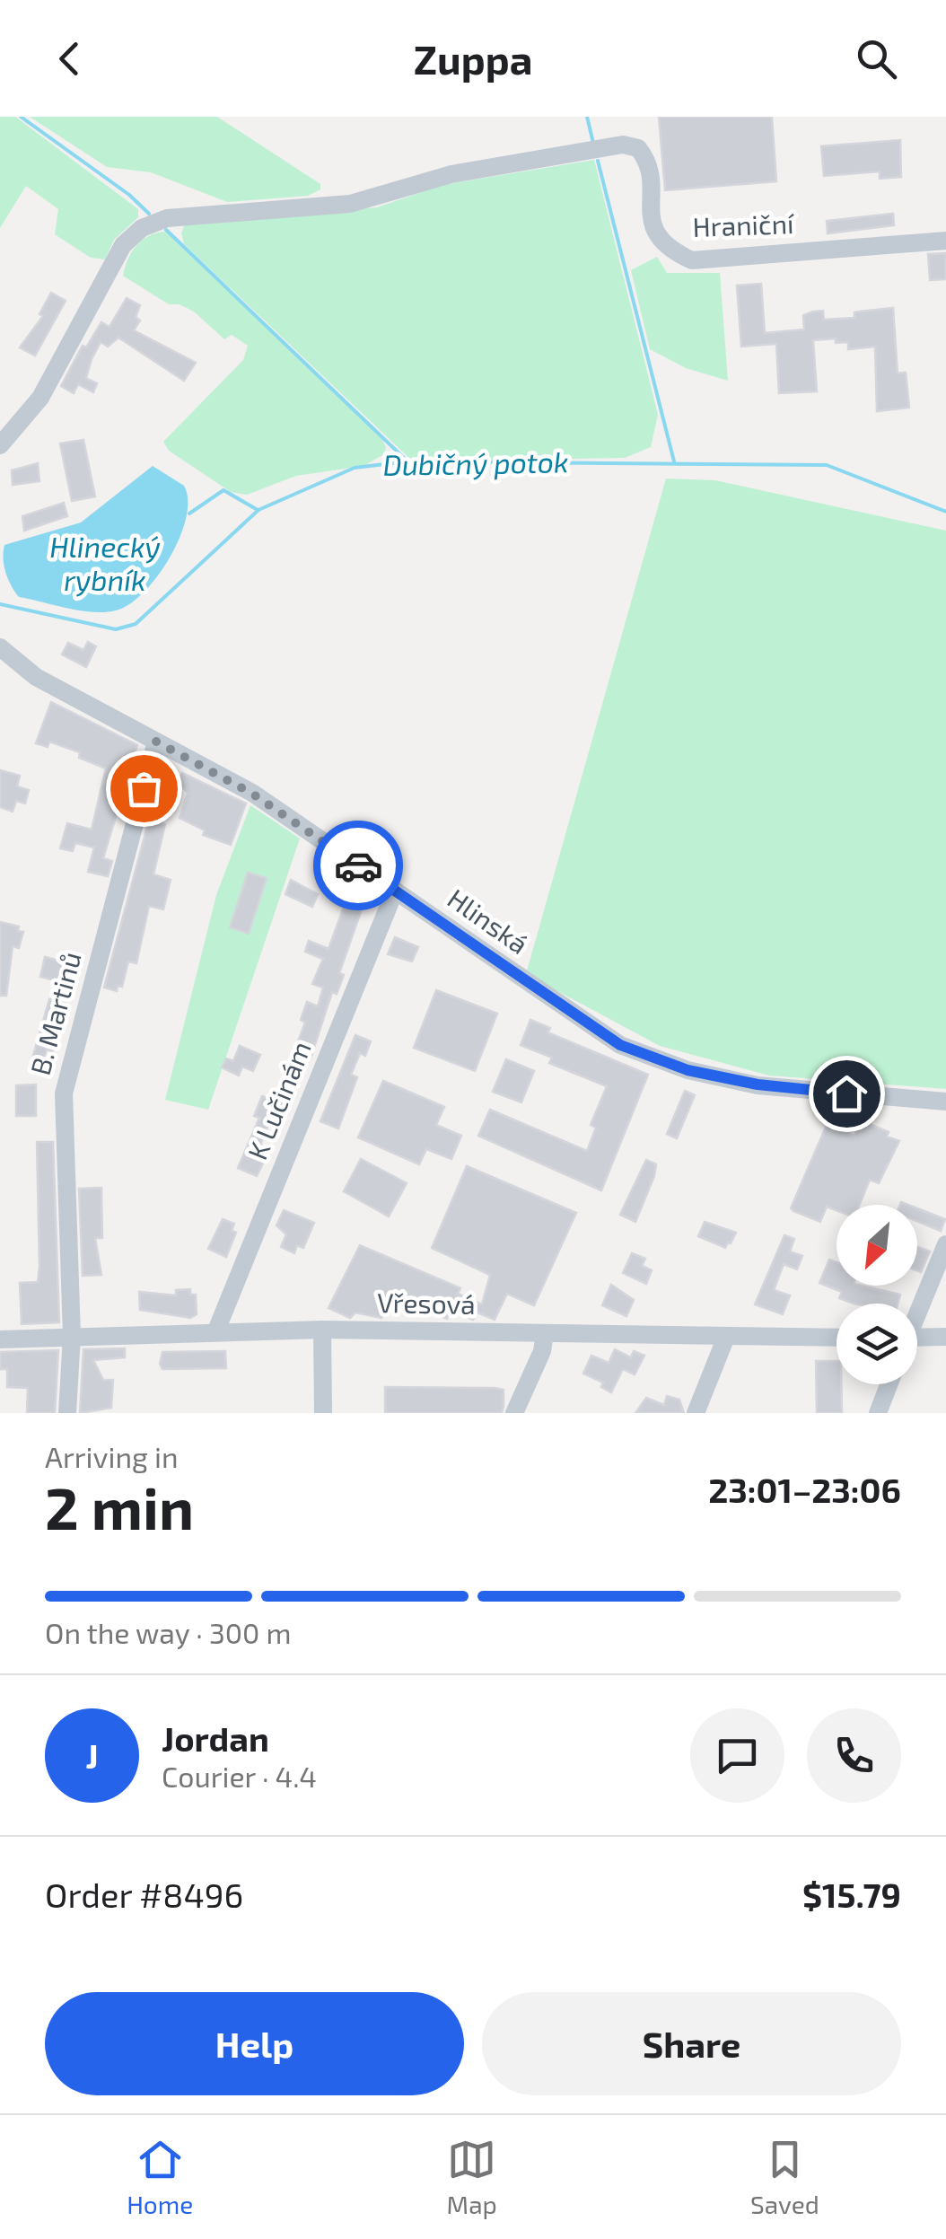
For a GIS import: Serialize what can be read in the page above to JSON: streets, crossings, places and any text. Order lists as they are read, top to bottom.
{
  "streets": {
    "street": [
      "Hraniční",
      "Hlinská",
      "B. Martinů",
      "K Lučinám",
      "Vřesová"
    ]
  },
  "crossings": [
    ["Hlinská", "B. Martinů"],
    ["Hlinská", "K Lučinám"],
    ["B. Martinů", "Vřesová"],
    ["K Lučinám", "Vřesová"]
  ],
  "water": ["Dubičný potok", "Hlinecký rybník"],
  "north": "bottom left",
  "page": {
    "header": "Zuppa",
    "heading": ["2 min", "Arriving in", "23:01–23:06"],
    "panel": [
      "Jordan",
      "Courier · 4.4",
      "Order #8496",
      "$15.79"
    ],
    "bar": "On the way · 300 m",
    "round": "J",
    "buttons": ["Help", "Share"],
    "tabs": ["Home", "Map", "Saved"]
  }
}
